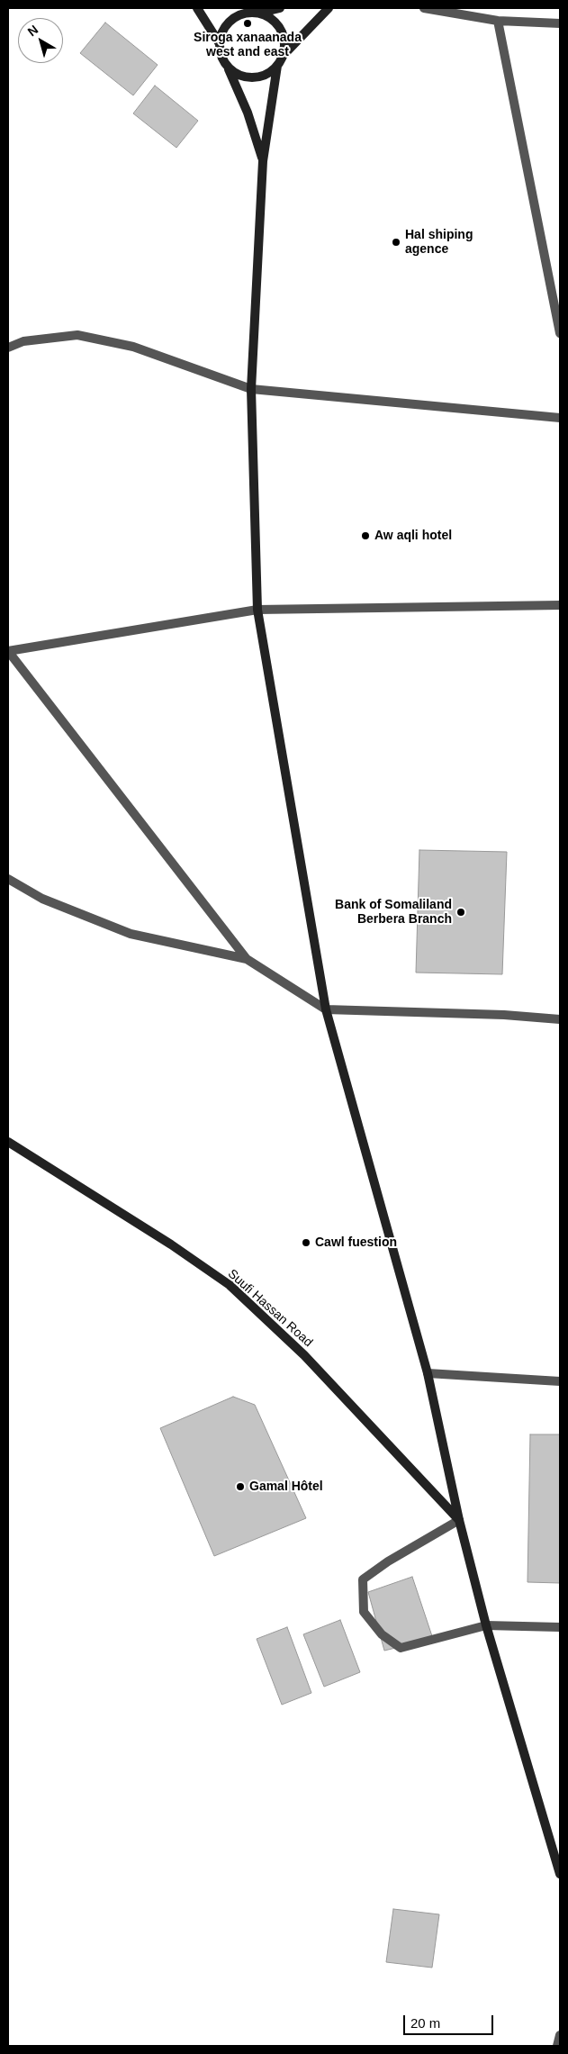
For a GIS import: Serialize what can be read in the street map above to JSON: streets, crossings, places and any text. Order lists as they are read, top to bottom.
{
  "streets": {
    "street": ["Suufi Hassan Road"]
  },
  "places": [
    "Siroga xanaanada west and east",
    "Hal shiping agence",
    "Aw aqli hotel",
    "Bank of Somaliland Berbera Branch",
    "Cawl fuestion",
    "Gamal Hôtel"
  ],
  "scale_bar": "20 m",
  "north": "top left"
}
